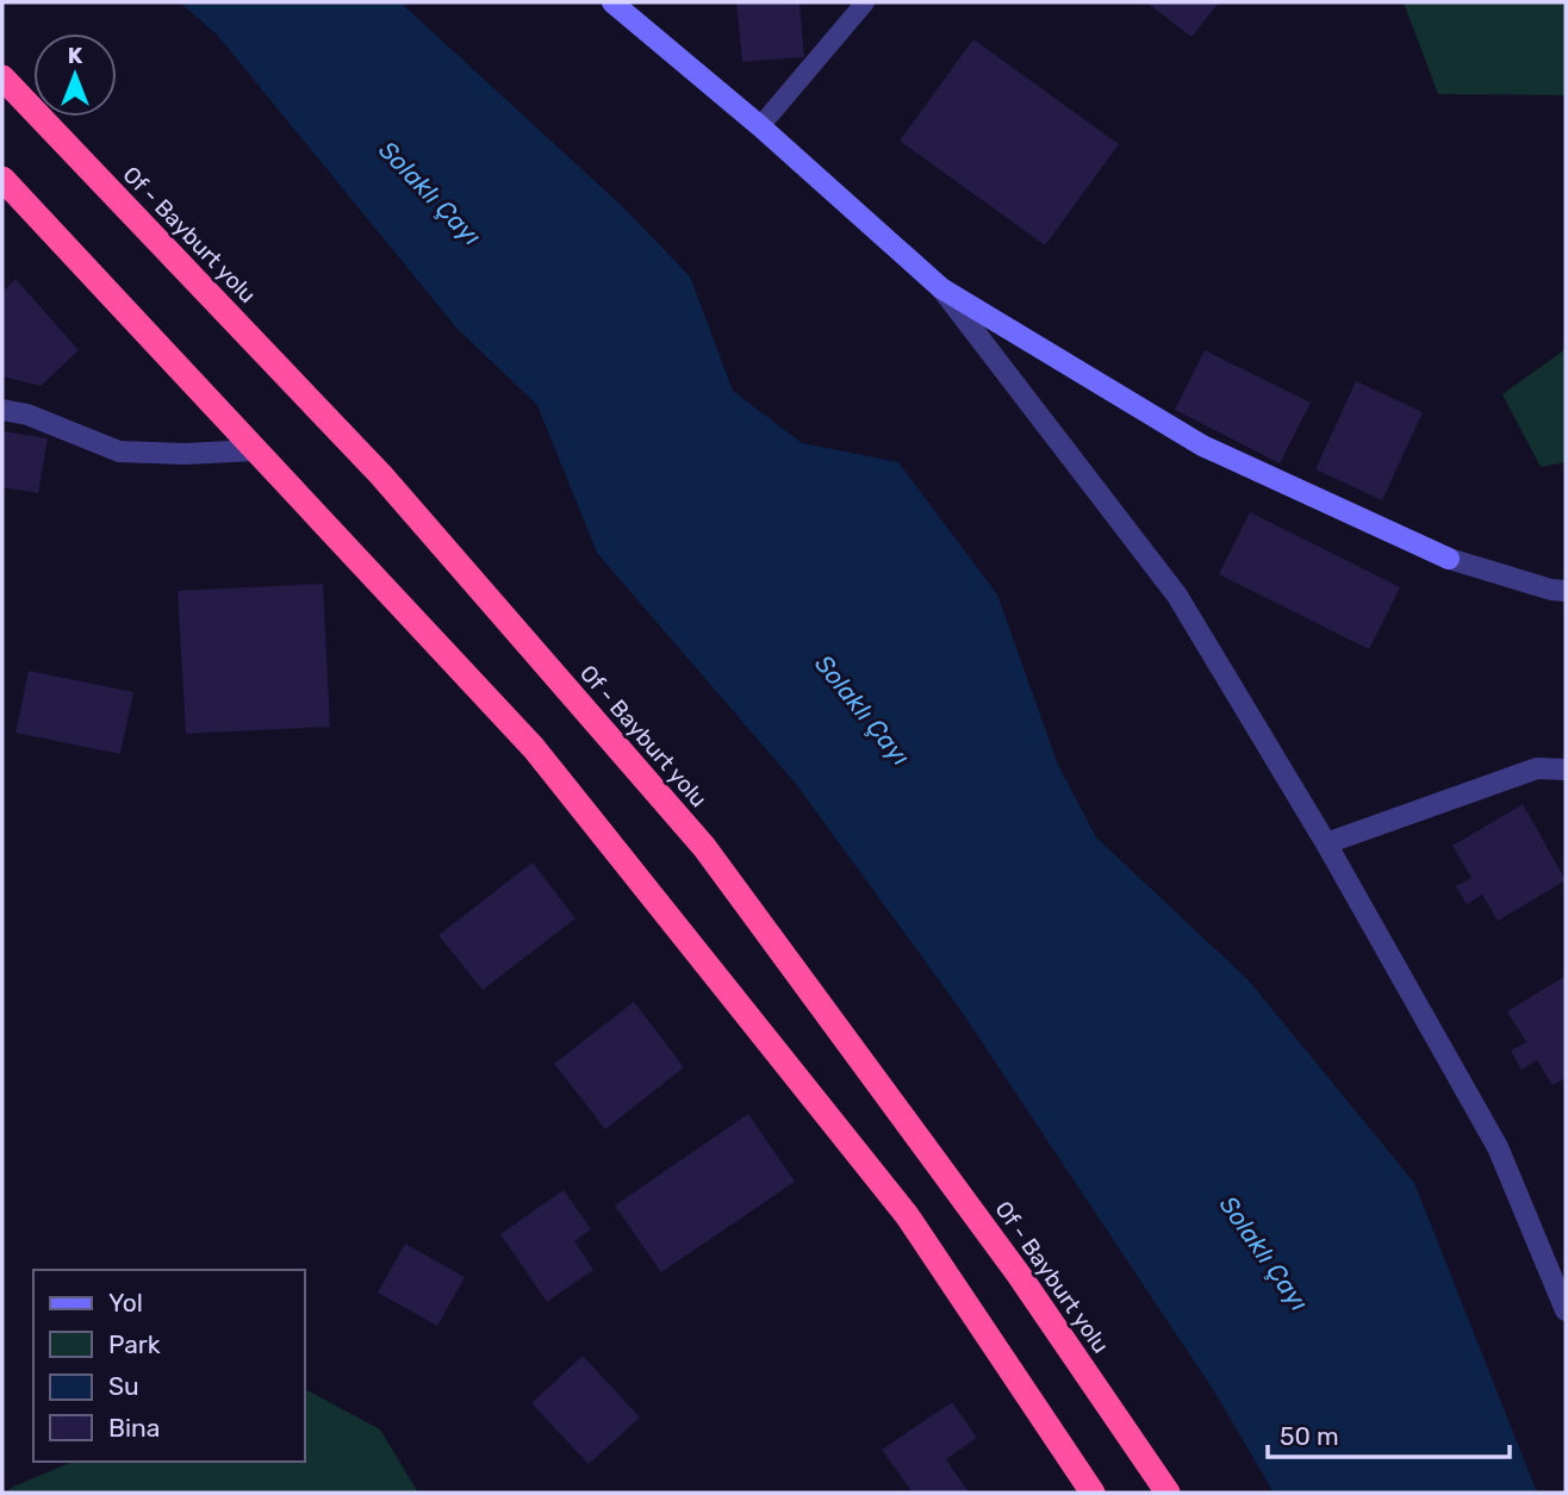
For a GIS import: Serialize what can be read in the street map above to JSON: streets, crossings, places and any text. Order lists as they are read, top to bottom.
{
  "streets": {
    "highway": ["Of - Bayburt yolu"]
  },
  "water": ["Solaklı Çayı"],
  "legend": [
    "Yol",
    "Park",
    "Su",
    "Bina"
  ],
  "scale_bar": "50 m",
  "north": "top"
}
